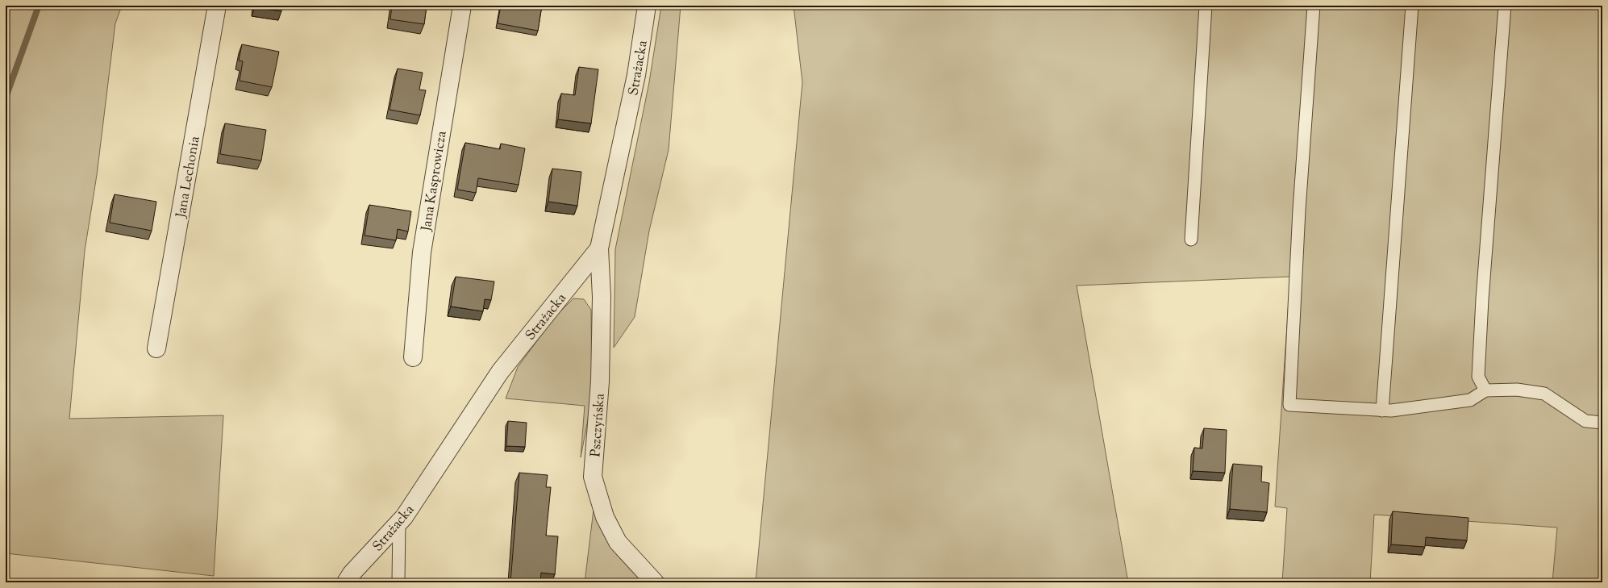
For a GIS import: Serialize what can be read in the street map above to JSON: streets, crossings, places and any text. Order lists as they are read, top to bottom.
{
  "streets": {
    "street": [
      "Strażacka",
      "Jana Lechonia",
      "Jana Kasprowicza",
      "Pszczyńska"
    ]
  },
  "crossings": [
    ["Strażacka", "Pszczyńska"]
  ]
}
